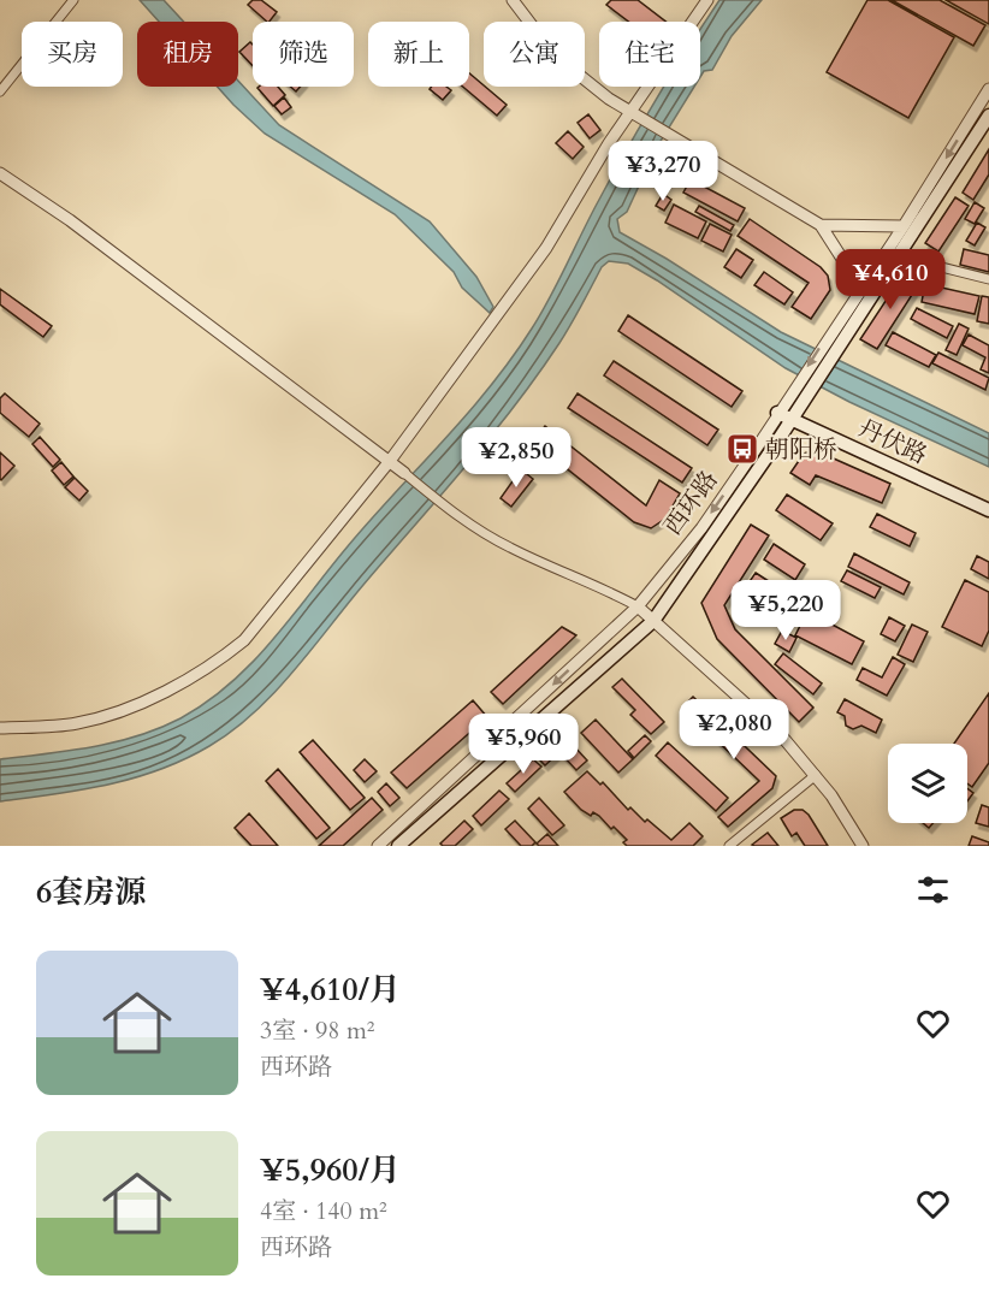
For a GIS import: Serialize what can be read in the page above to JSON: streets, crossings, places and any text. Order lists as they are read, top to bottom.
{
  "streets": {
    "main road": ["丹伏路", "西环路"]
  },
  "crossings": [
    ["丹伏路", "西环路"]
  ],
  "one_way": ["西环路"],
  "places": {
    "bus stop": ["朝阳桥"]
  },
  "page": {
    "chip": [
      "买房",
      "租房",
      "筛选",
      "新上",
      "公寓",
      "住宅"
    ],
    "price": [
      "¥3,270",
      "¥4,610",
      "¥2,850",
      "¥5,220",
      "¥2,080",
      "¥5,960"
    ],
    "heading": "6套房源",
    "list": [
      {
        "name": "¥4,610/月",
        "note": "3室 · 98 m² · 西环路"
      },
      {
        "name": "¥5,960/月",
        "note": "4室 · 140 m² · 西环路"
      }
    ]
  }
}
